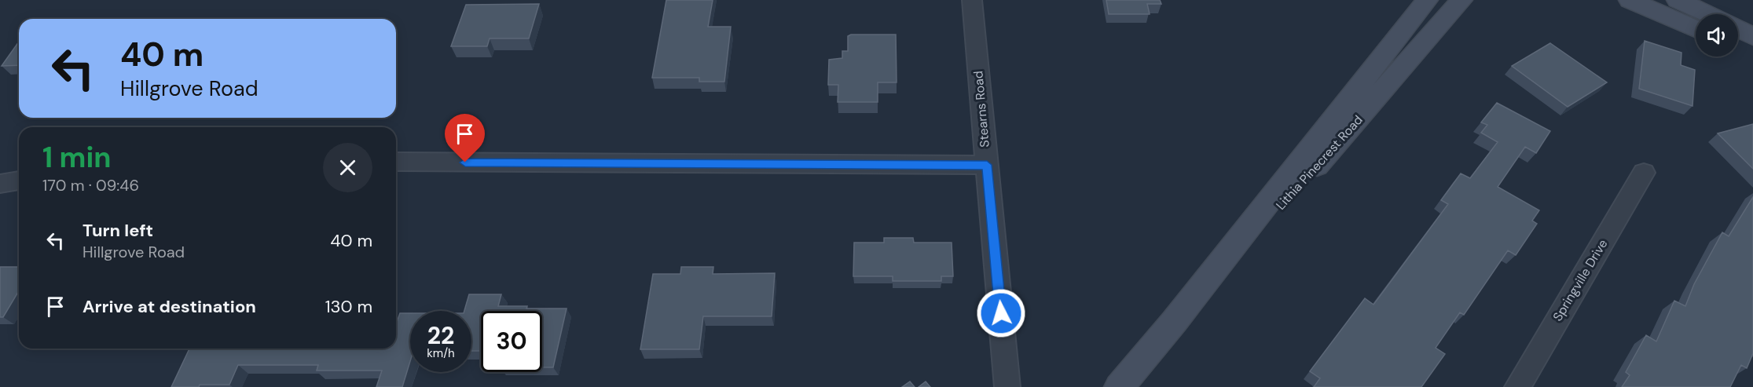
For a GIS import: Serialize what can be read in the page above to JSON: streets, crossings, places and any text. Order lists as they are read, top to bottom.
{
  "streets": {
    "main road": ["Lithia Pinecrest Road"],
    "street": ["Stearns Road", "Springville Drive"]
  },
  "page": {
    "turn": ["40 m", "Hillgrove Road"],
    "heading": ["1 min", "170 m · 09:46"],
    "list": [
      {
        "name": "Turn left",
        "note": "Hillgrove Road",
        "value": "40 m"
      },
      {
        "name": "Arrive at destination",
        "value": "130 m"
      }
    ],
    "speed": "22 km/h",
    "limit": "30"
  }
}
